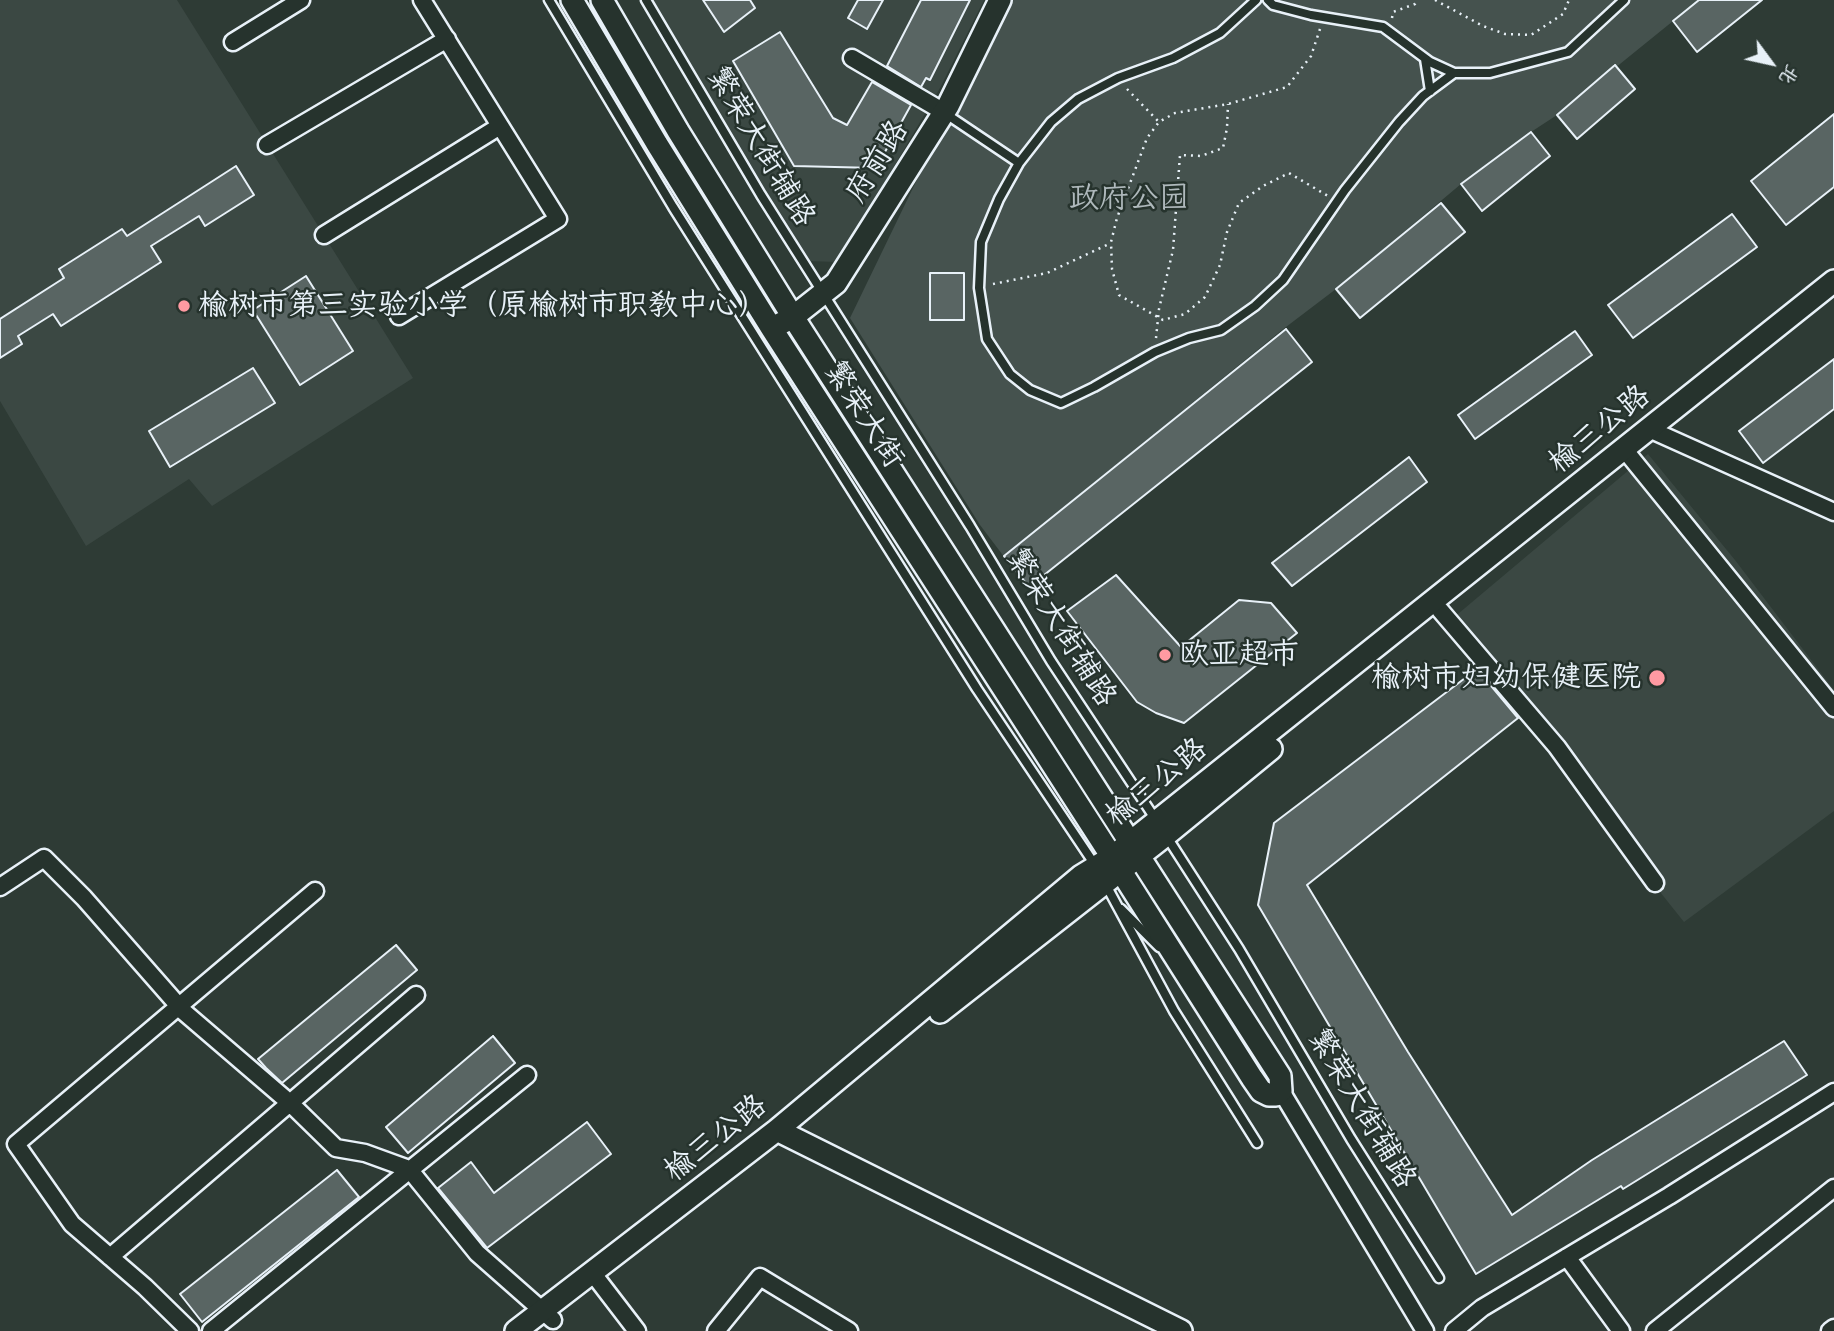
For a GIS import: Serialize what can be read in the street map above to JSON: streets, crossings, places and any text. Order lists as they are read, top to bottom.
{
  "streets": {
    "main road": ["府前路", "繁荣大街", "榆三公路"],
    "lane": ["繁荣大街辅路"]
  },
  "crossings": [
    ["繁荣大街辅路", "府前路"],
    ["繁荣大街辅路", "榆三公路"],
    ["府前路", "繁荣大街"],
    ["繁荣大街", "榆三公路"]
  ],
  "parks": ["政府公园"],
  "places": ["榆树市第三实验小学（原榆树市职教中心）", "欧亚超市", "榆树市妇幼保健医院"],
  "north": "bottom right"
}
